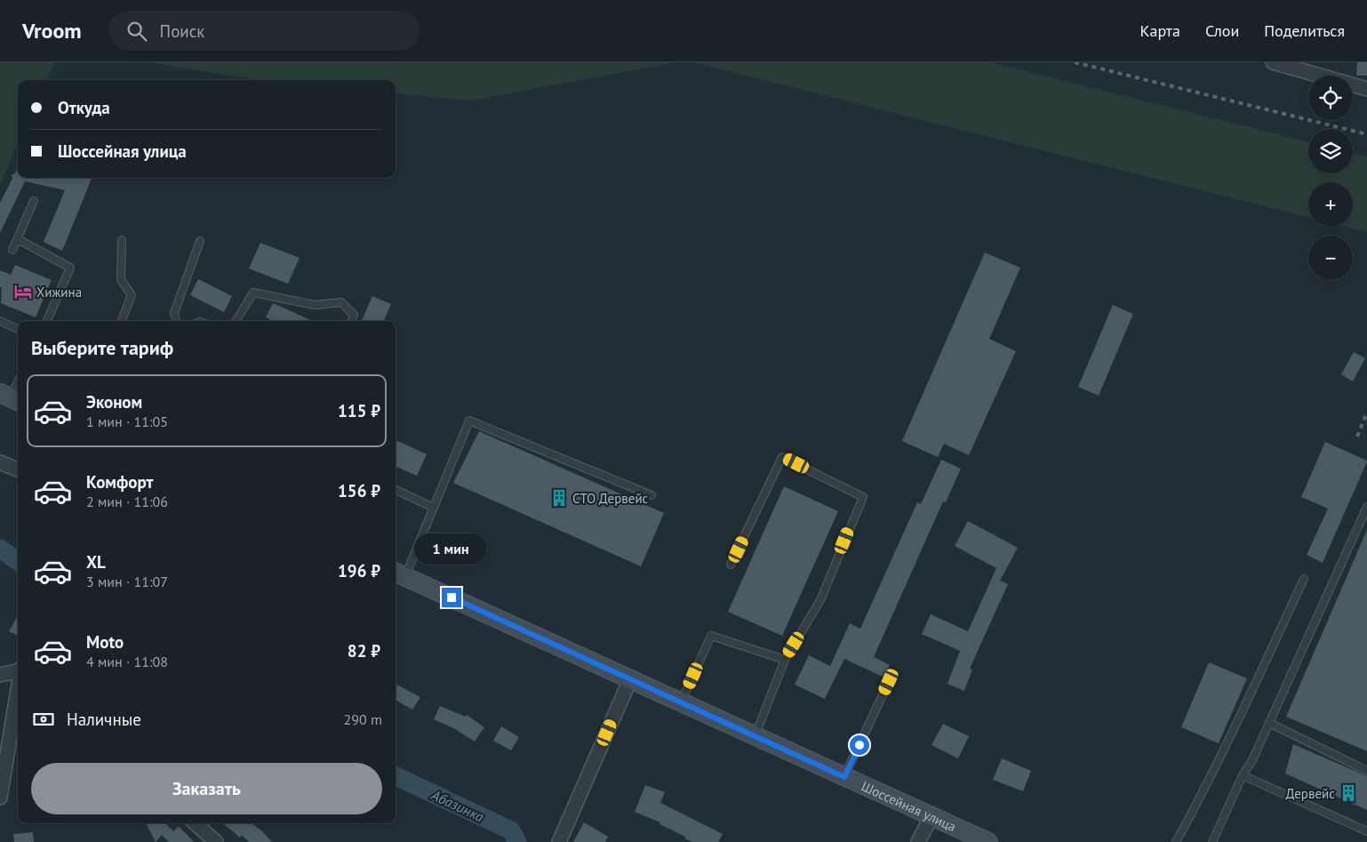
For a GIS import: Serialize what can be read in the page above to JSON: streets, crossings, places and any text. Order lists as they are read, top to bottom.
{
  "streets": {
    "main road": ["Шоссейная улица"]
  },
  "water": ["Абазинка"],
  "places": {
    "hotel": ["Хижина"],
    "building": ["СТО Дервейс", "Дервейс"]
  },
  "page": {
    "header": "Vroom",
    "search": "Поиск",
    "nav": ["Карта", "Слои", "Поделиться"],
    "map_buttons": ["+", "−"],
    "banner": ["Откуда", "Шоссейная улица"],
    "heading": "Выберите тариф",
    "list": [
      {
        "name": "Эконом",
        "note": "1 мин · 11:05",
        "value": "115 ₽"
      },
      {
        "name": "Комфорт",
        "note": "2 мин · 11:06",
        "value": "156 ₽"
      },
      {
        "name": "XL",
        "note": "3 мин · 11:07",
        "value": "196 ₽"
      },
      {
        "name": "Moto",
        "note": "4 мин · 11:08",
        "value": "82 ₽"
      }
    ],
    "bubble": "1 мин",
    "pay": ["Наличные", "290 m"],
    "buttons": "Заказать"
  }
}
